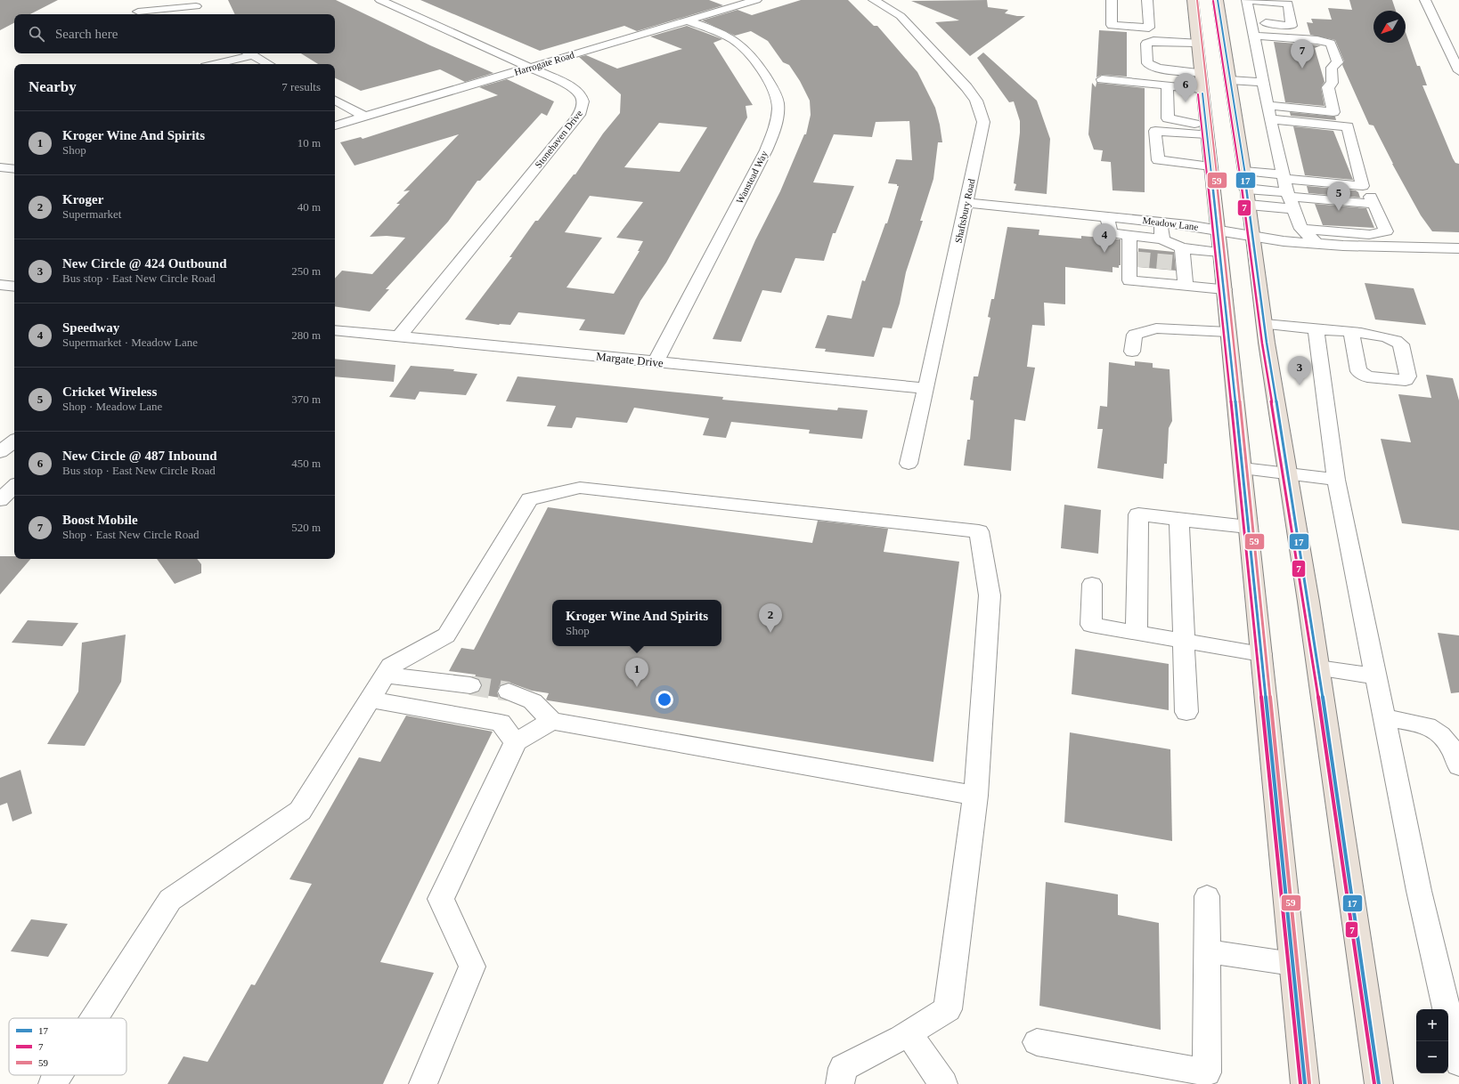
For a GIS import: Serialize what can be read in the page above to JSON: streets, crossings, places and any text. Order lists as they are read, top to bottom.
{
  "streets": {
    "street": [
      "Harrogate Road",
      "Stonehaven Drive",
      "Wanstead Way",
      "Shaftsbury Road",
      "Meadow Lane",
      "Margate Drive"
    ]
  },
  "crossings": [
    ["Harrogate Road", "Stonehaven Drive"],
    ["Harrogate Road", "Wanstead Way"],
    ["Stonehaven Drive", "Margate Drive"],
    ["Wanstead Way", "Margate Drive"],
    ["Shaftsbury Road", "Meadow Lane"],
    ["Shaftsbury Road", "Margate Drive"]
  ],
  "lines": ["transit line 17", "transit line 59", "transit line 7"],
  "legend": ["17", "7", "59"],
  "north": "bottom left",
  "page": {
    "search": "Search here",
    "pins": [
      "7",
      "6",
      "5",
      "4",
      "3",
      "2",
      "1"
    ],
    "heading": ["Nearby", "7 results"],
    "list": [
      {
        "mark": "1",
        "name": "Kroger Wine And Spirits",
        "note": "Shop",
        "value": "10 m"
      },
      {
        "mark": "2",
        "name": "Kroger",
        "note": "Supermarket",
        "value": "40 m"
      },
      {
        "mark": "3",
        "name": "New Circle @ 424 Outbound",
        "note": "Bus stop · East New Circle Road",
        "value": "250 m"
      },
      {
        "mark": "4",
        "name": "Speedway",
        "note": "Supermarket · Meadow Lane",
        "value": "280 m"
      },
      {
        "mark": "5",
        "name": "Cricket Wireless",
        "note": "Shop · Meadow Lane",
        "value": "370 m"
      },
      {
        "mark": "6",
        "name": "New Circle @ 487 Inbound",
        "note": "Bus stop · East New Circle Road",
        "value": "450 m"
      },
      {
        "mark": "7",
        "name": "Boost Mobile",
        "note": "Shop · East New Circle Road",
        "value": "520 m"
      }
    ],
    "popup": ["Kroger Wine And Spirits", "Shop"],
    "map_buttons": ["+", "−"]
  }
}
